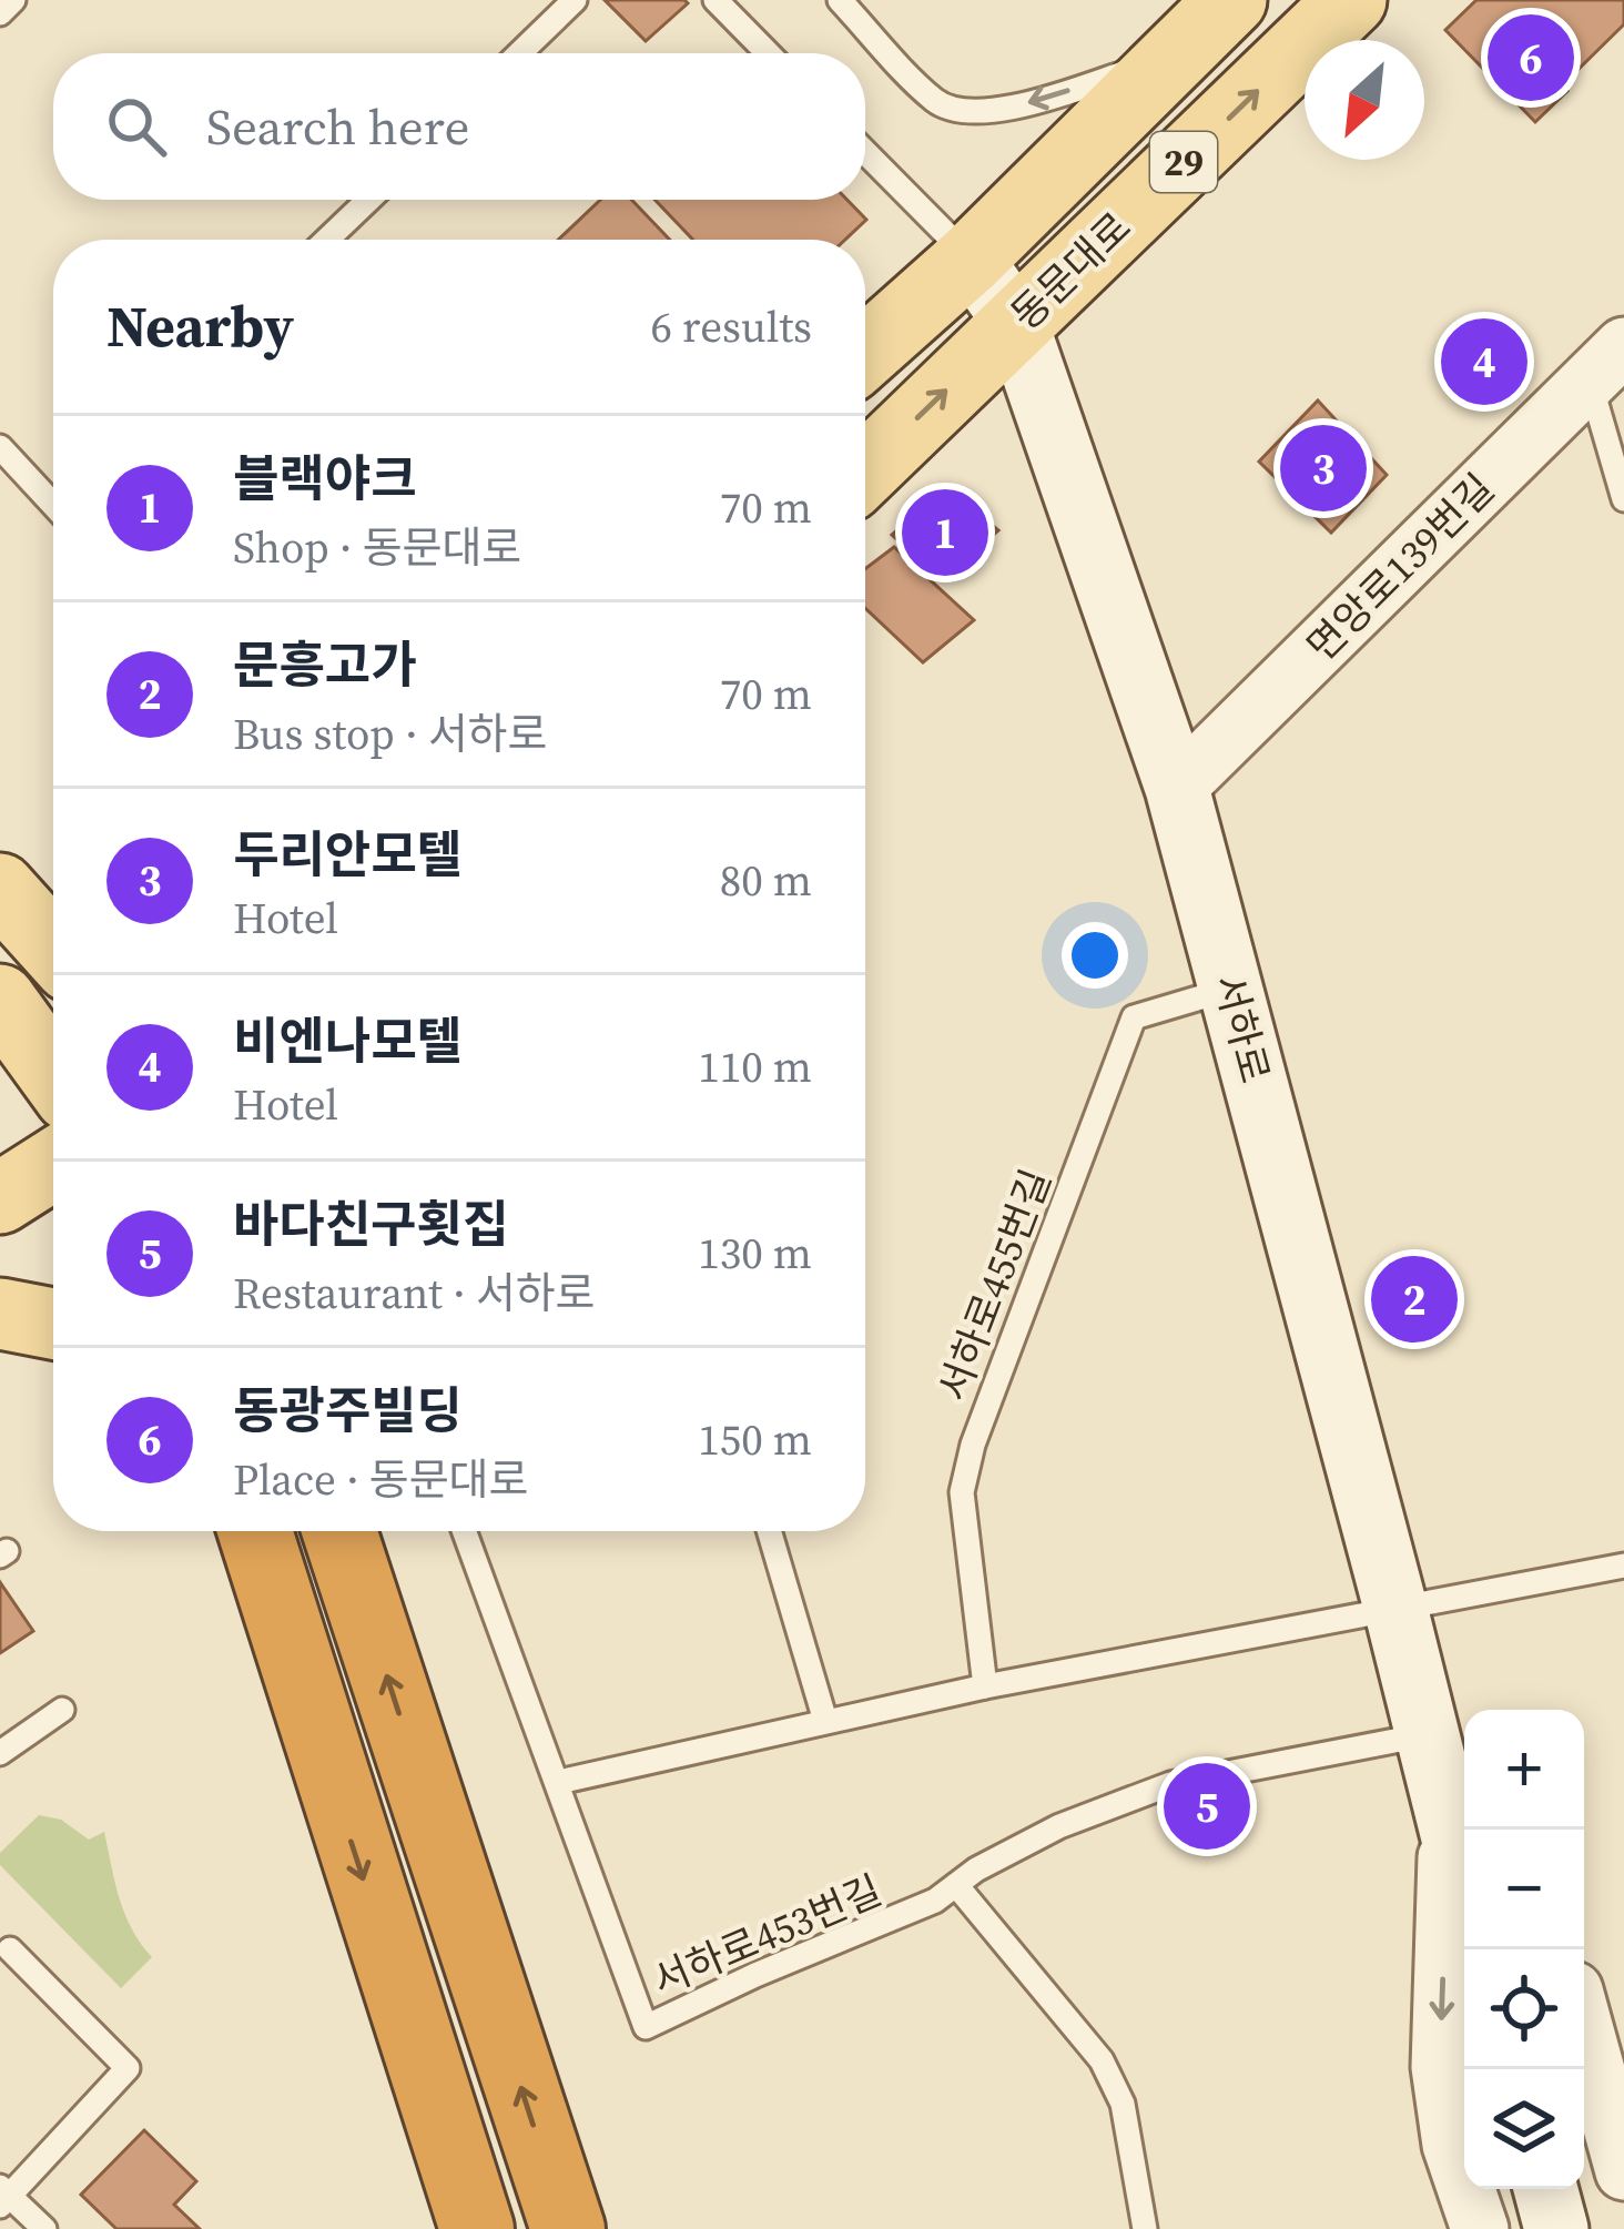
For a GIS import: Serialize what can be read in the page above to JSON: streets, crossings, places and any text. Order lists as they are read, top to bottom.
{
  "streets": {
    "main road": ["29", "동문대로", "서하로"],
    "street": ["면앙로139번길"],
    "lane": ["서하로455번길", "서하로453번길"]
  },
  "crossings": [
    ["동문대로", "서하로"],
    ["면앙로139번길", "서하로"],
    ["서하로", "서하로455번길"],
    ["서하로", "서하로453번길"]
  ],
  "north": "bottom left",
  "page": {
    "pins": [
      "6",
      "4",
      "3",
      "1",
      "2",
      "5"
    ],
    "search": "Search here",
    "heading": ["Nearby", "6 results"],
    "list": [
      {
        "mark": "1",
        "name": "블랙야크",
        "note": "Shop · 동문대로",
        "value": "70 m"
      },
      {
        "mark": "2",
        "name": "문흥고가",
        "note": "Bus stop · 서하로",
        "value": "70 m"
      },
      {
        "mark": "3",
        "name": "두리안모텔",
        "note": "Hotel",
        "value": "80 m"
      },
      {
        "mark": "4",
        "name": "비엔나모텔",
        "note": "Hotel",
        "value": "110 m"
      },
      {
        "mark": "5",
        "name": "바다친구횟집",
        "note": "Restaurant · 서하로",
        "value": "130 m"
      },
      {
        "mark": "6",
        "name": "동광주빌딩",
        "note": "Place · 동문대로",
        "value": "150 m"
      }
    ],
    "map_buttons": ["+", "−"]
  }
}
